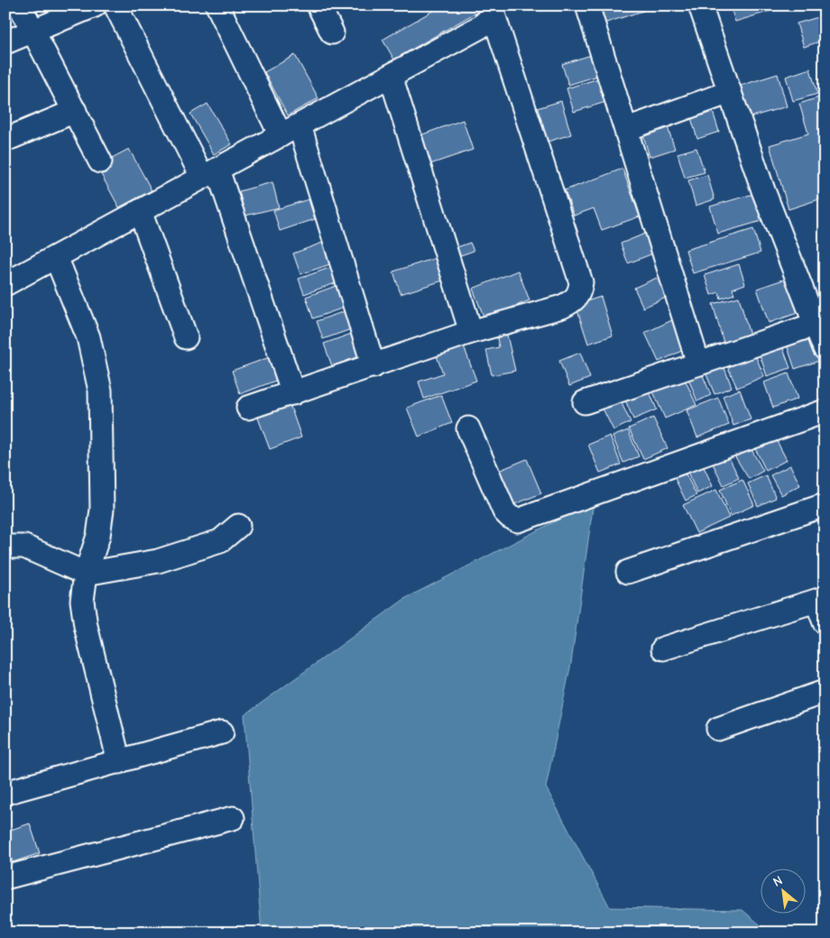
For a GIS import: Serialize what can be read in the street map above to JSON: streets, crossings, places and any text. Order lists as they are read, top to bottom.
{
  "north": "top left"
}
